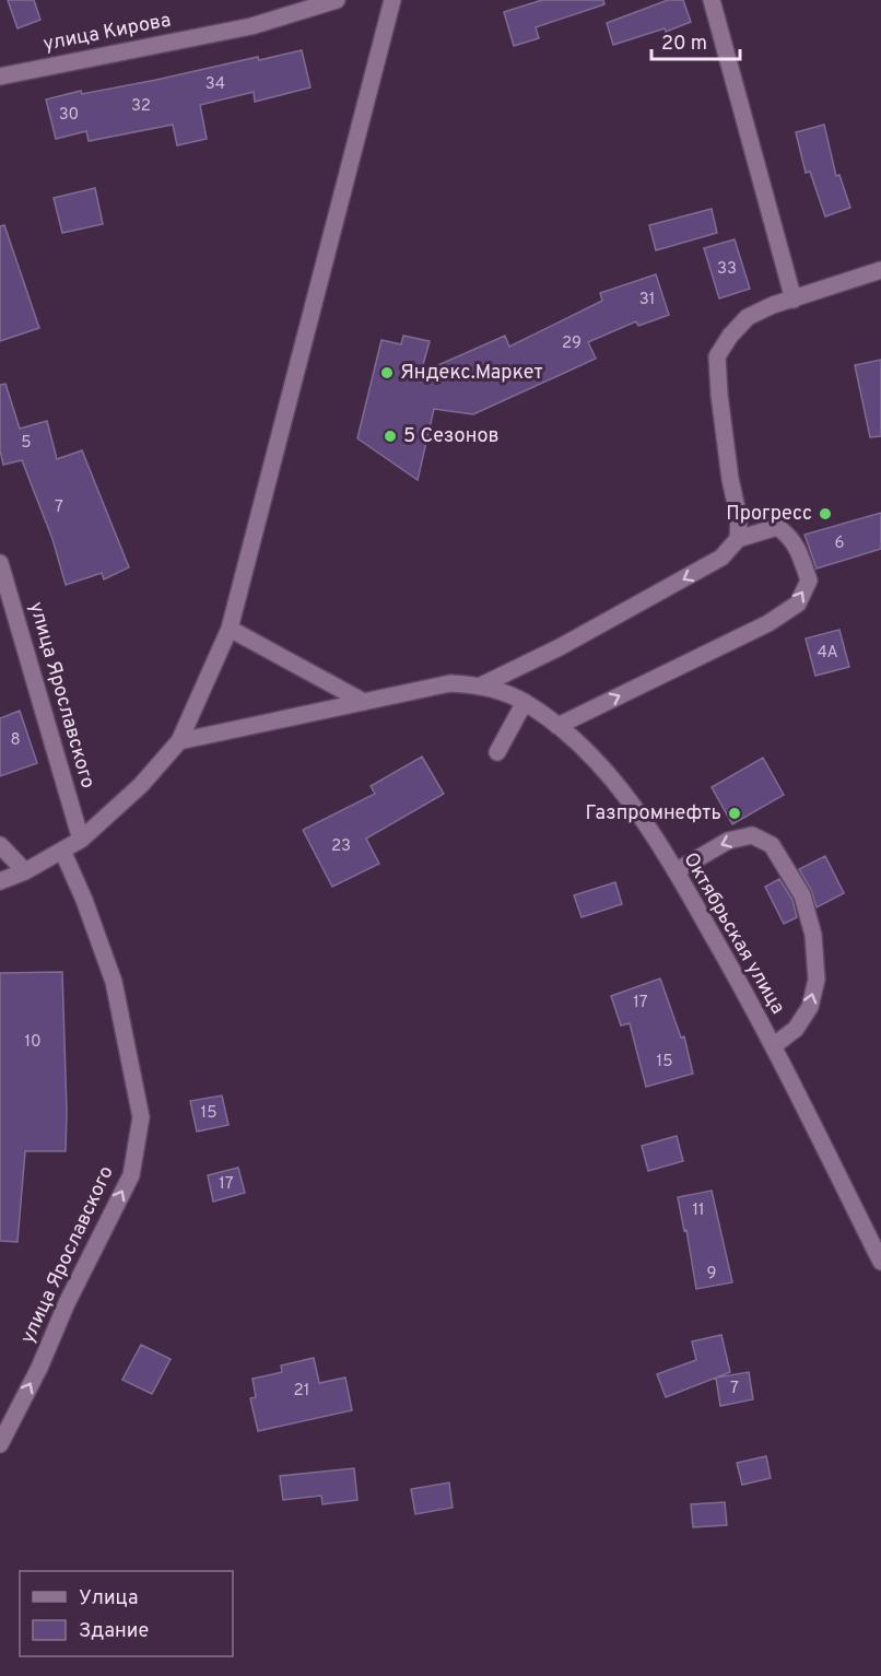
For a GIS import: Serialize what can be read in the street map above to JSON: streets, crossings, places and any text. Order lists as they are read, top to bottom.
{
  "streets": {
    "street": ["улица Кирова", "улица Ярославского", "Октябрьская улица"]
  },
  "one_way": ["улица Ярославского"],
  "places": [
    "Яндекс.Маркет",
    "5 Сезонов",
    "Прогресс",
    "Газпромнефть"
  ],
  "house_numbers": [
    "34",
    "32",
    "30",
    "33",
    "31",
    "29",
    "5",
    "7",
    "6",
    "4А",
    "8",
    "23",
    "17",
    "10",
    "15",
    "15",
    "17",
    "11",
    "9",
    "7",
    "21"
  ],
  "legend": ["Улица", "Здание"],
  "scale_bar": "20 m"
}
